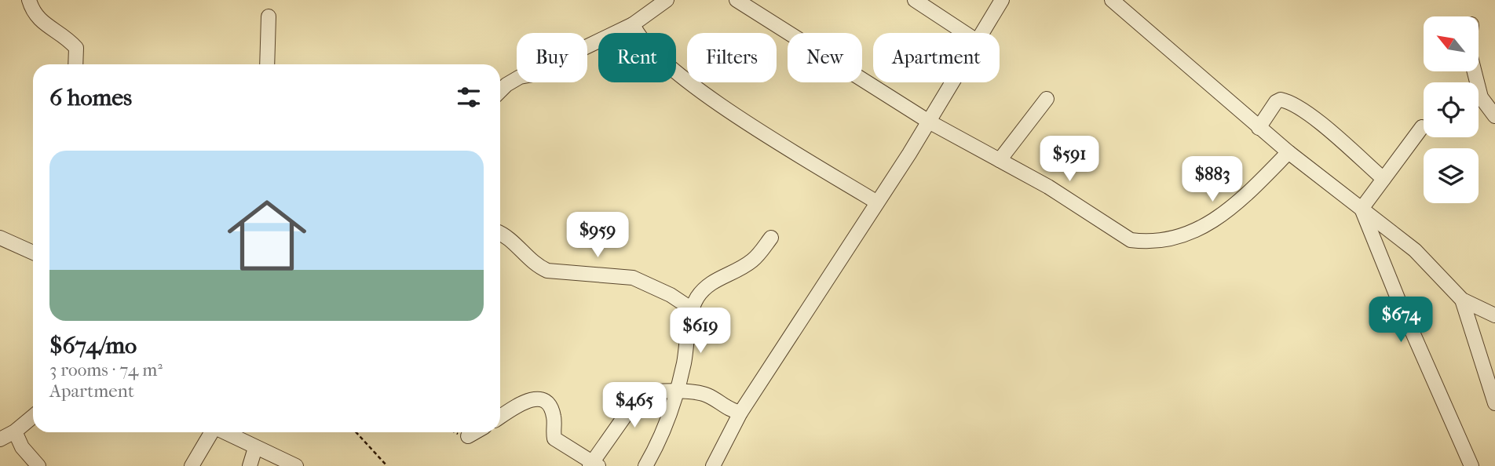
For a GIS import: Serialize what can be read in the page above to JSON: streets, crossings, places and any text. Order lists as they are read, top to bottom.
{
  "north": "top left",
  "page": {
    "chip": [
      "Buy",
      "Rent",
      "Filters",
      "New",
      "Apartment"
    ],
    "heading": "6 homes",
    "list": [
      {
        "name": "$674/mo",
        "note": "3 rooms · 74 m² · Apartment"
      }
    ],
    "price": [
      "$591",
      "$883",
      "$959",
      "$674",
      "$619",
      "$465"
    ]
  }
}
